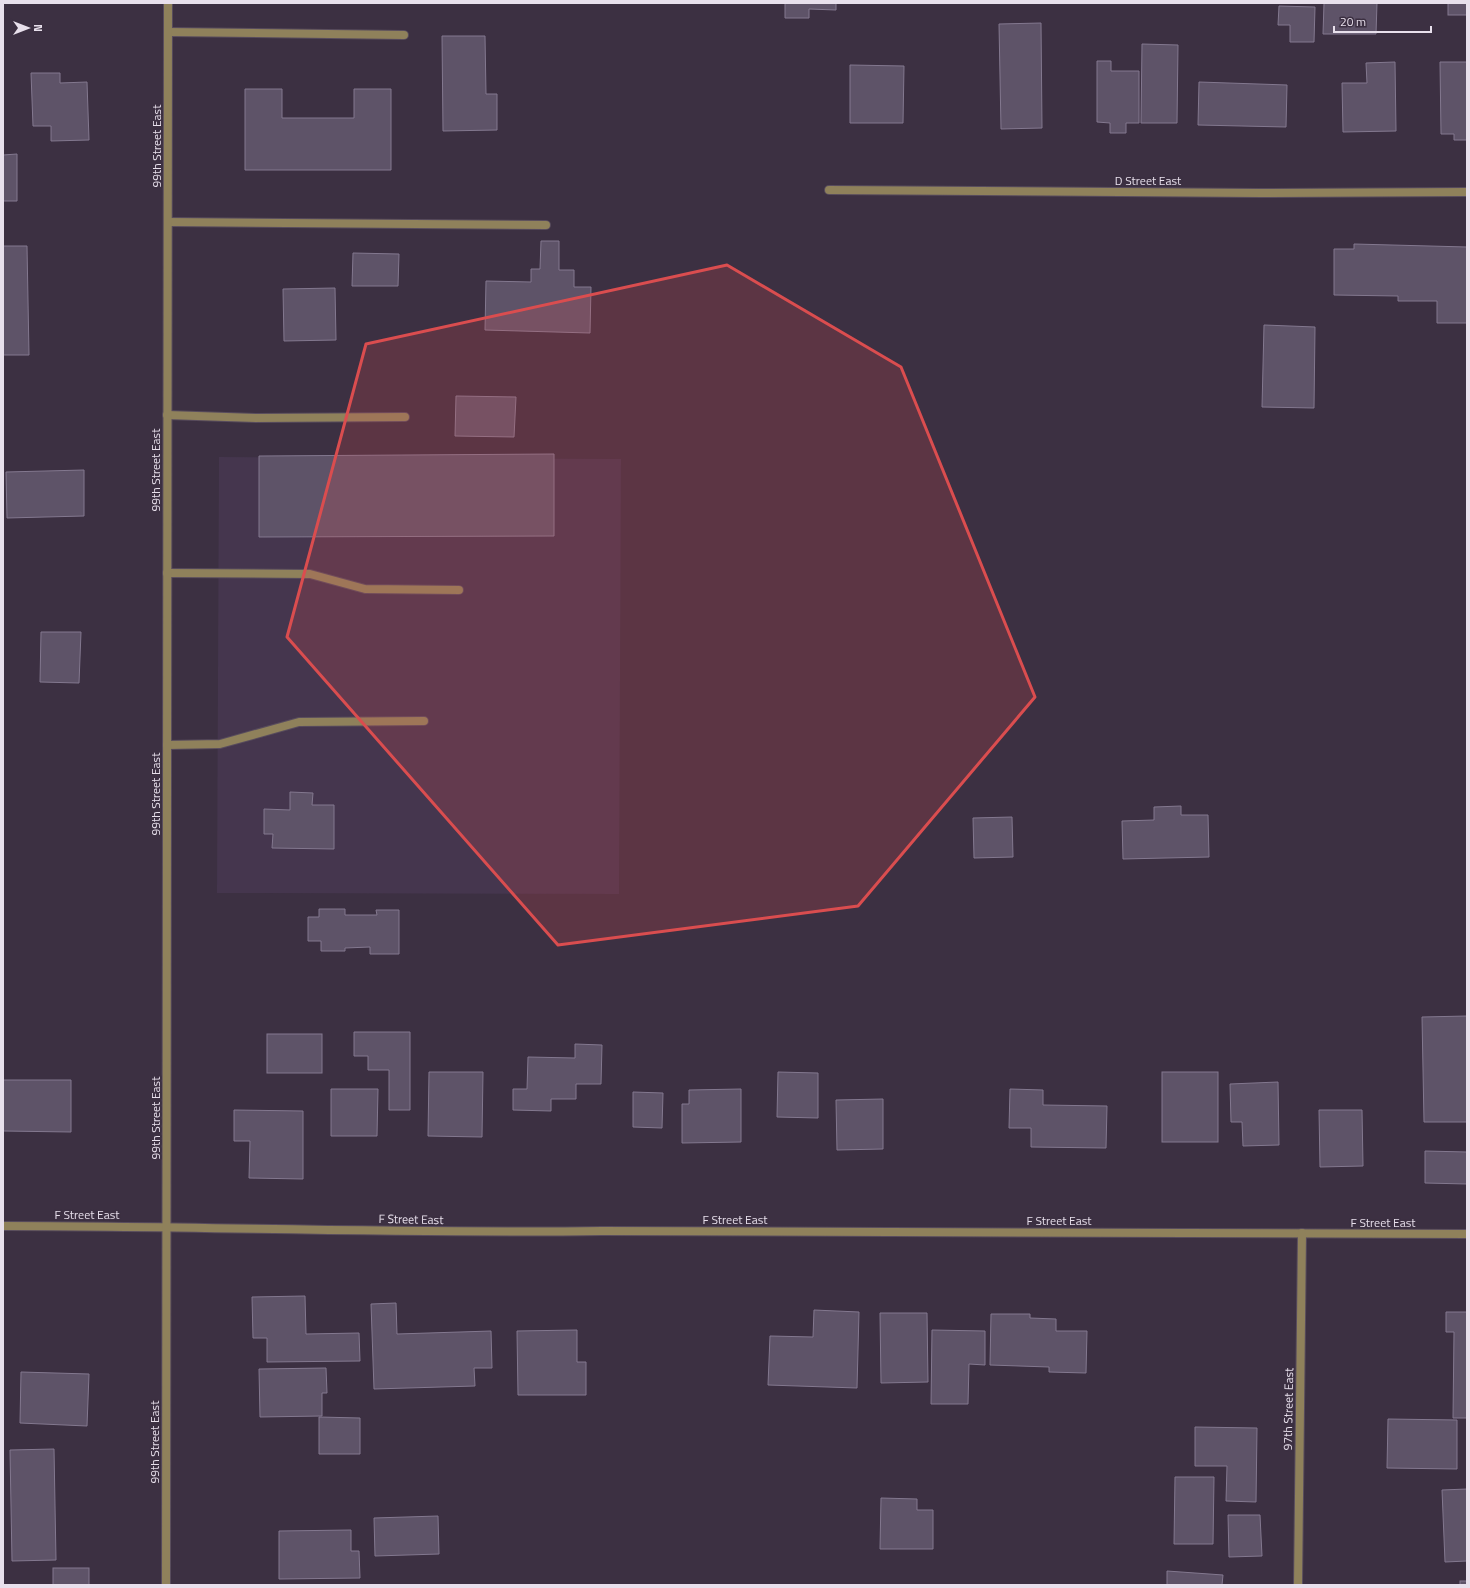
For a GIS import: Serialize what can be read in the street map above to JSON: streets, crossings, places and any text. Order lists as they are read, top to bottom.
{
  "streets": {
    "street": [
      "99th Street East",
      "D Street East",
      "F Street East",
      "97th Street East"
    ]
  },
  "crossings": [
    ["99th Street East", "F Street East"],
    ["F Street East", "97th Street East"]
  ],
  "scale_bar": "20 m",
  "north": "right"
}
